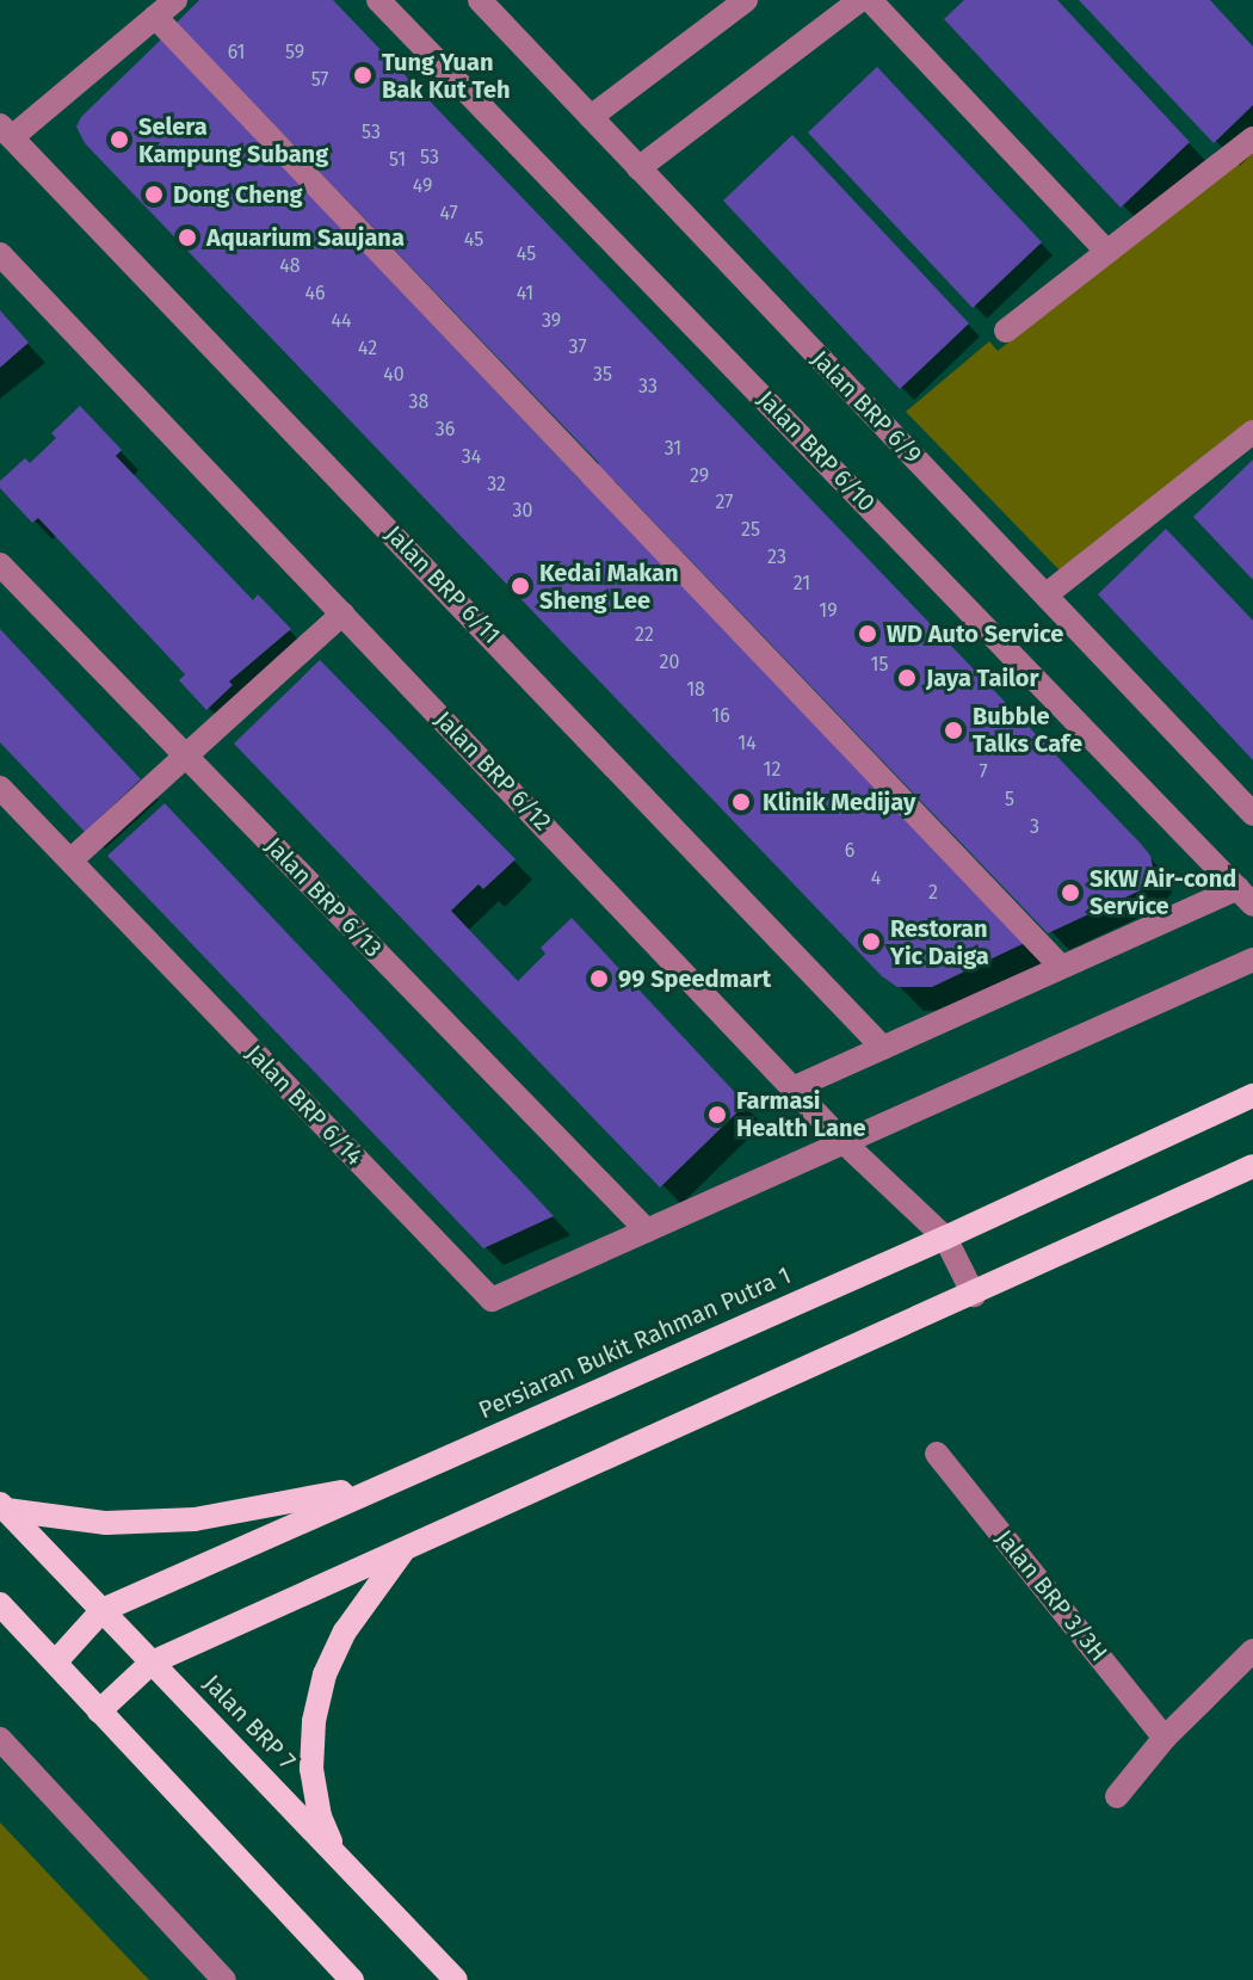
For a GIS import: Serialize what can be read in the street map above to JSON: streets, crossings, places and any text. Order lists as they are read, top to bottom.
{
  "streets": {
    "main road": ["Persiaran Bukit Rahman Putra 1", "Jalan BRP 7"],
    "street": [
      "Jalan BRP 6/9",
      "Jalan BRP 6/10",
      "Jalan BRP 6/11",
      "Jalan BRP 6/12",
      "Jalan BRP 6/13",
      "Jalan BRP 6/14",
      "Jalan BRP 3/3H"
    ]
  },
  "crossings": [
    ["Jalan BRP 6/12", "Persiaran Bukit Rahman Putra 1"],
    ["Jalan BRP 6/13", "Jalan BRP 6/14"],
    ["Persiaran Bukit Rahman Putra 1", "Jalan BRP 7"]
  ],
  "places": [
    "Tung Yuan Bak Kut Teh",
    "Selera Kampung Subang",
    "Dong Cheng",
    "Aquarium Saujana",
    "Kedai Makan Sheng Lee",
    "WD Auto Service",
    "Jaya Tailor",
    "Bubble Talks Cafe",
    "Klinik Medijay",
    "SKW Air-cond Service",
    "Restoran Yic Daiga",
    "99 Speedmart",
    "Farmasi Health Lane"
  ],
  "house_numbers": [
    "61",
    "59",
    "57",
    "53",
    "53",
    "51",
    "49",
    "47",
    "45",
    "45",
    "48",
    "46",
    "41",
    "44",
    "39",
    "37",
    "42",
    "40",
    "35",
    "33",
    "38",
    "36",
    "31",
    "34",
    "29",
    "32",
    "27",
    "30",
    "25",
    "23",
    "21",
    "19",
    "22",
    "20",
    "15",
    "18",
    "16",
    "14",
    "12",
    "7",
    "5",
    "3",
    "6",
    "4",
    "2"
  ]
}
